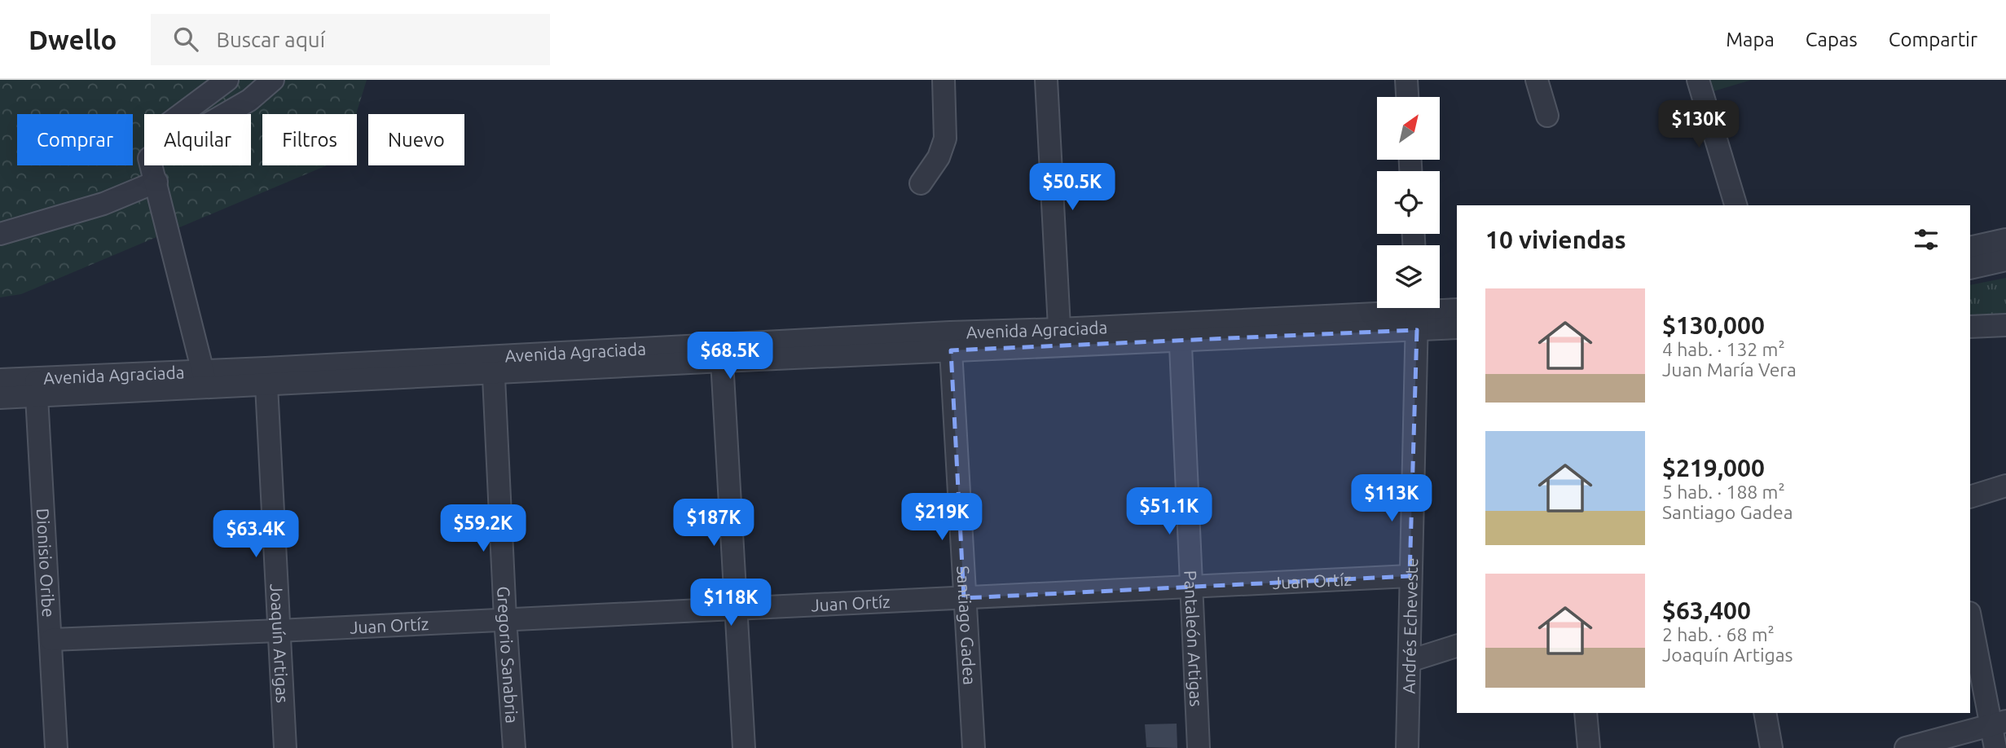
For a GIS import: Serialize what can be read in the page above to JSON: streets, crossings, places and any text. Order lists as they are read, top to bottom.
{
  "streets": {
    "street": [
      "Avenida Agraciada",
      "Dionisio Oribe",
      "Juan Ortíz",
      "Santiago Gadea",
      "Andrés Echeveste",
      "Pantaleón Artigas",
      "Joaquín Artigas",
      "Gregorio Sanabria"
    ]
  },
  "crossings": [
    ["Avenida Agraciada", "Dionisio Oribe"],
    ["Avenida Agraciada", "Santiago Gadea"],
    ["Avenida Agraciada", "Andrés Echeveste"],
    ["Avenida Agraciada", "Pantaleón Artigas"],
    ["Avenida Agraciada", "Joaquín Artigas"],
    ["Avenida Agraciada", "Gregorio Sanabria"],
    ["Dionisio Oribe", "Juan Ortíz"],
    ["Juan Ortíz", "Santiago Gadea"],
    ["Juan Ortíz", "Andrés Echeveste"],
    ["Juan Ortíz", "Pantaleón Artigas"],
    ["Juan Ortíz", "Joaquín Artigas"],
    ["Juan Ortíz", "Gregorio Sanabria"]
  ],
  "north": "top right",
  "page": {
    "header": "Dwello",
    "search": "Buscar aquí",
    "nav": ["Mapa", "Capas", "Compartir"],
    "price": [
      "$130K",
      "$50.5K",
      "$68.5K",
      "$113K",
      "$51.1K",
      "$219K",
      "$187K",
      "$59.2K",
      "$63.4K",
      "$118K"
    ],
    "chip": [
      "Comprar",
      "Alquilar",
      "Filtros",
      "Nuevo"
    ],
    "heading": "10 viviendas",
    "list": [
      {
        "name": "$130,000",
        "note": "4 hab. · 132 m² · Juan María Vera"
      },
      {
        "name": "$219,000",
        "note": "5 hab. · 188 m² · Santiago Gadea"
      },
      {
        "name": "$63,400",
        "note": "2 hab. · 68 m² · Joaquín Artigas"
      }
    ]
  }
}
